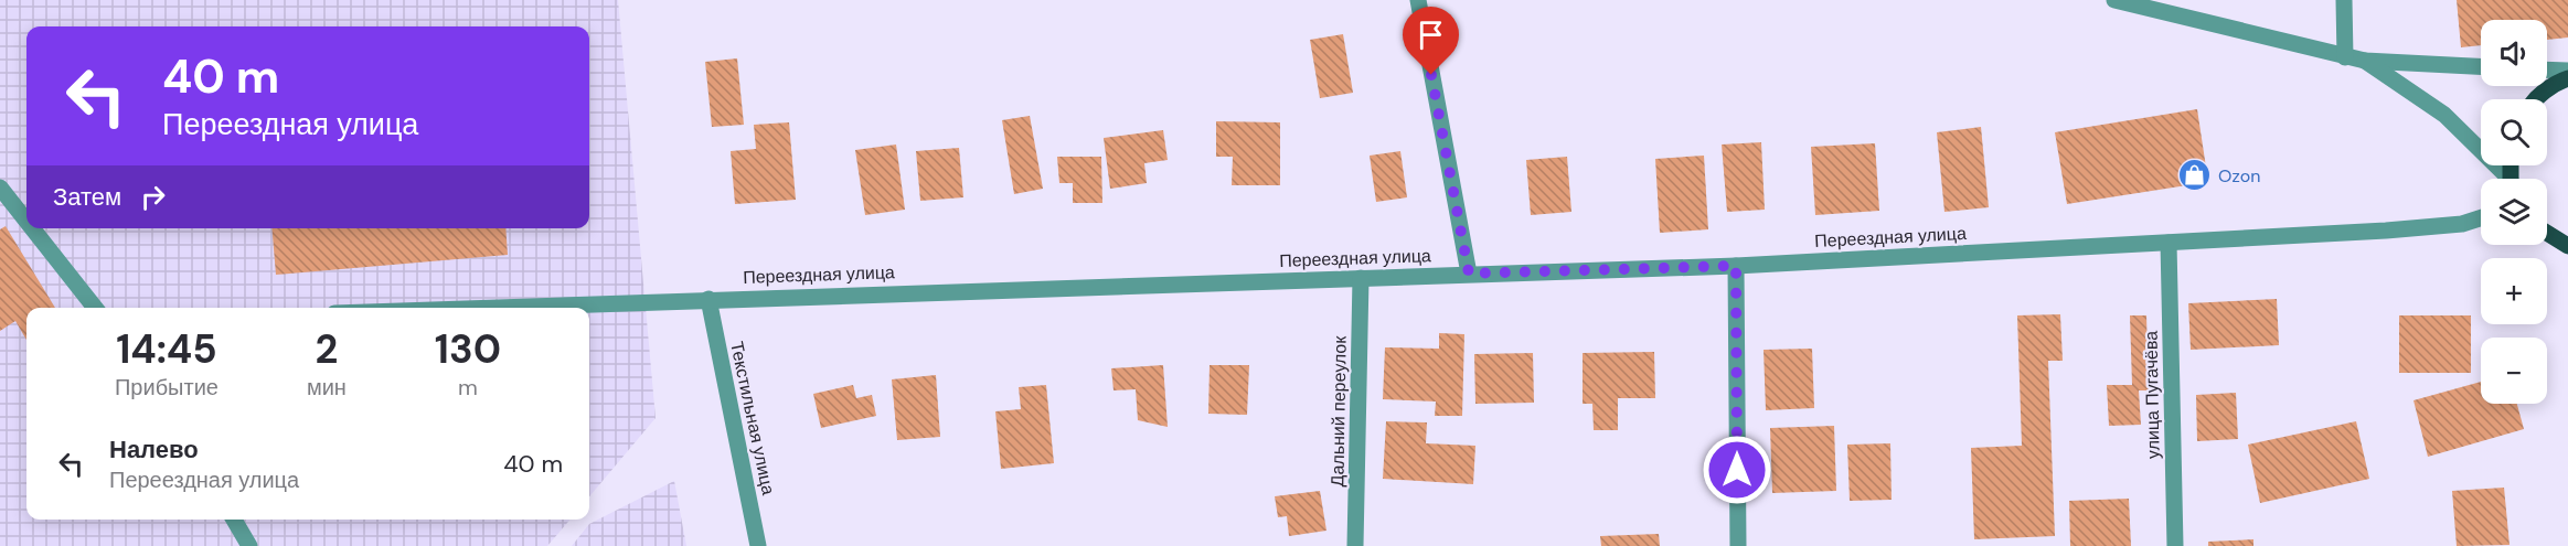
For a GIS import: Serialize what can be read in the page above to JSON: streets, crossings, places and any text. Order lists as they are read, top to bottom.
{
  "streets": {
    "street": [
      "Переездная улица",
      "улица Пугачёва",
      "Дальний переулок",
      "Текстильная улица"
    ]
  },
  "crossings": [
    ["Переездная улица", "улица Пугачёва"],
    ["Переездная улица", "Дальний переулок"],
    ["Переездная улица", "Текстильная улица"]
  ],
  "places": {
    "shop": ["Ozon"]
  },
  "page": {
    "map_buttons": ["+", "−"],
    "turn": ["40 m", "Переездная улица"],
    "then": "Затем",
    "eta": [
      "14:45",
      "Прибытие",
      "2",
      "мин",
      "130",
      "m"
    ],
    "list": [
      {
        "name": "Налево",
        "note": "Переездная улица",
        "value": "40 m"
      }
    ]
  }
}
